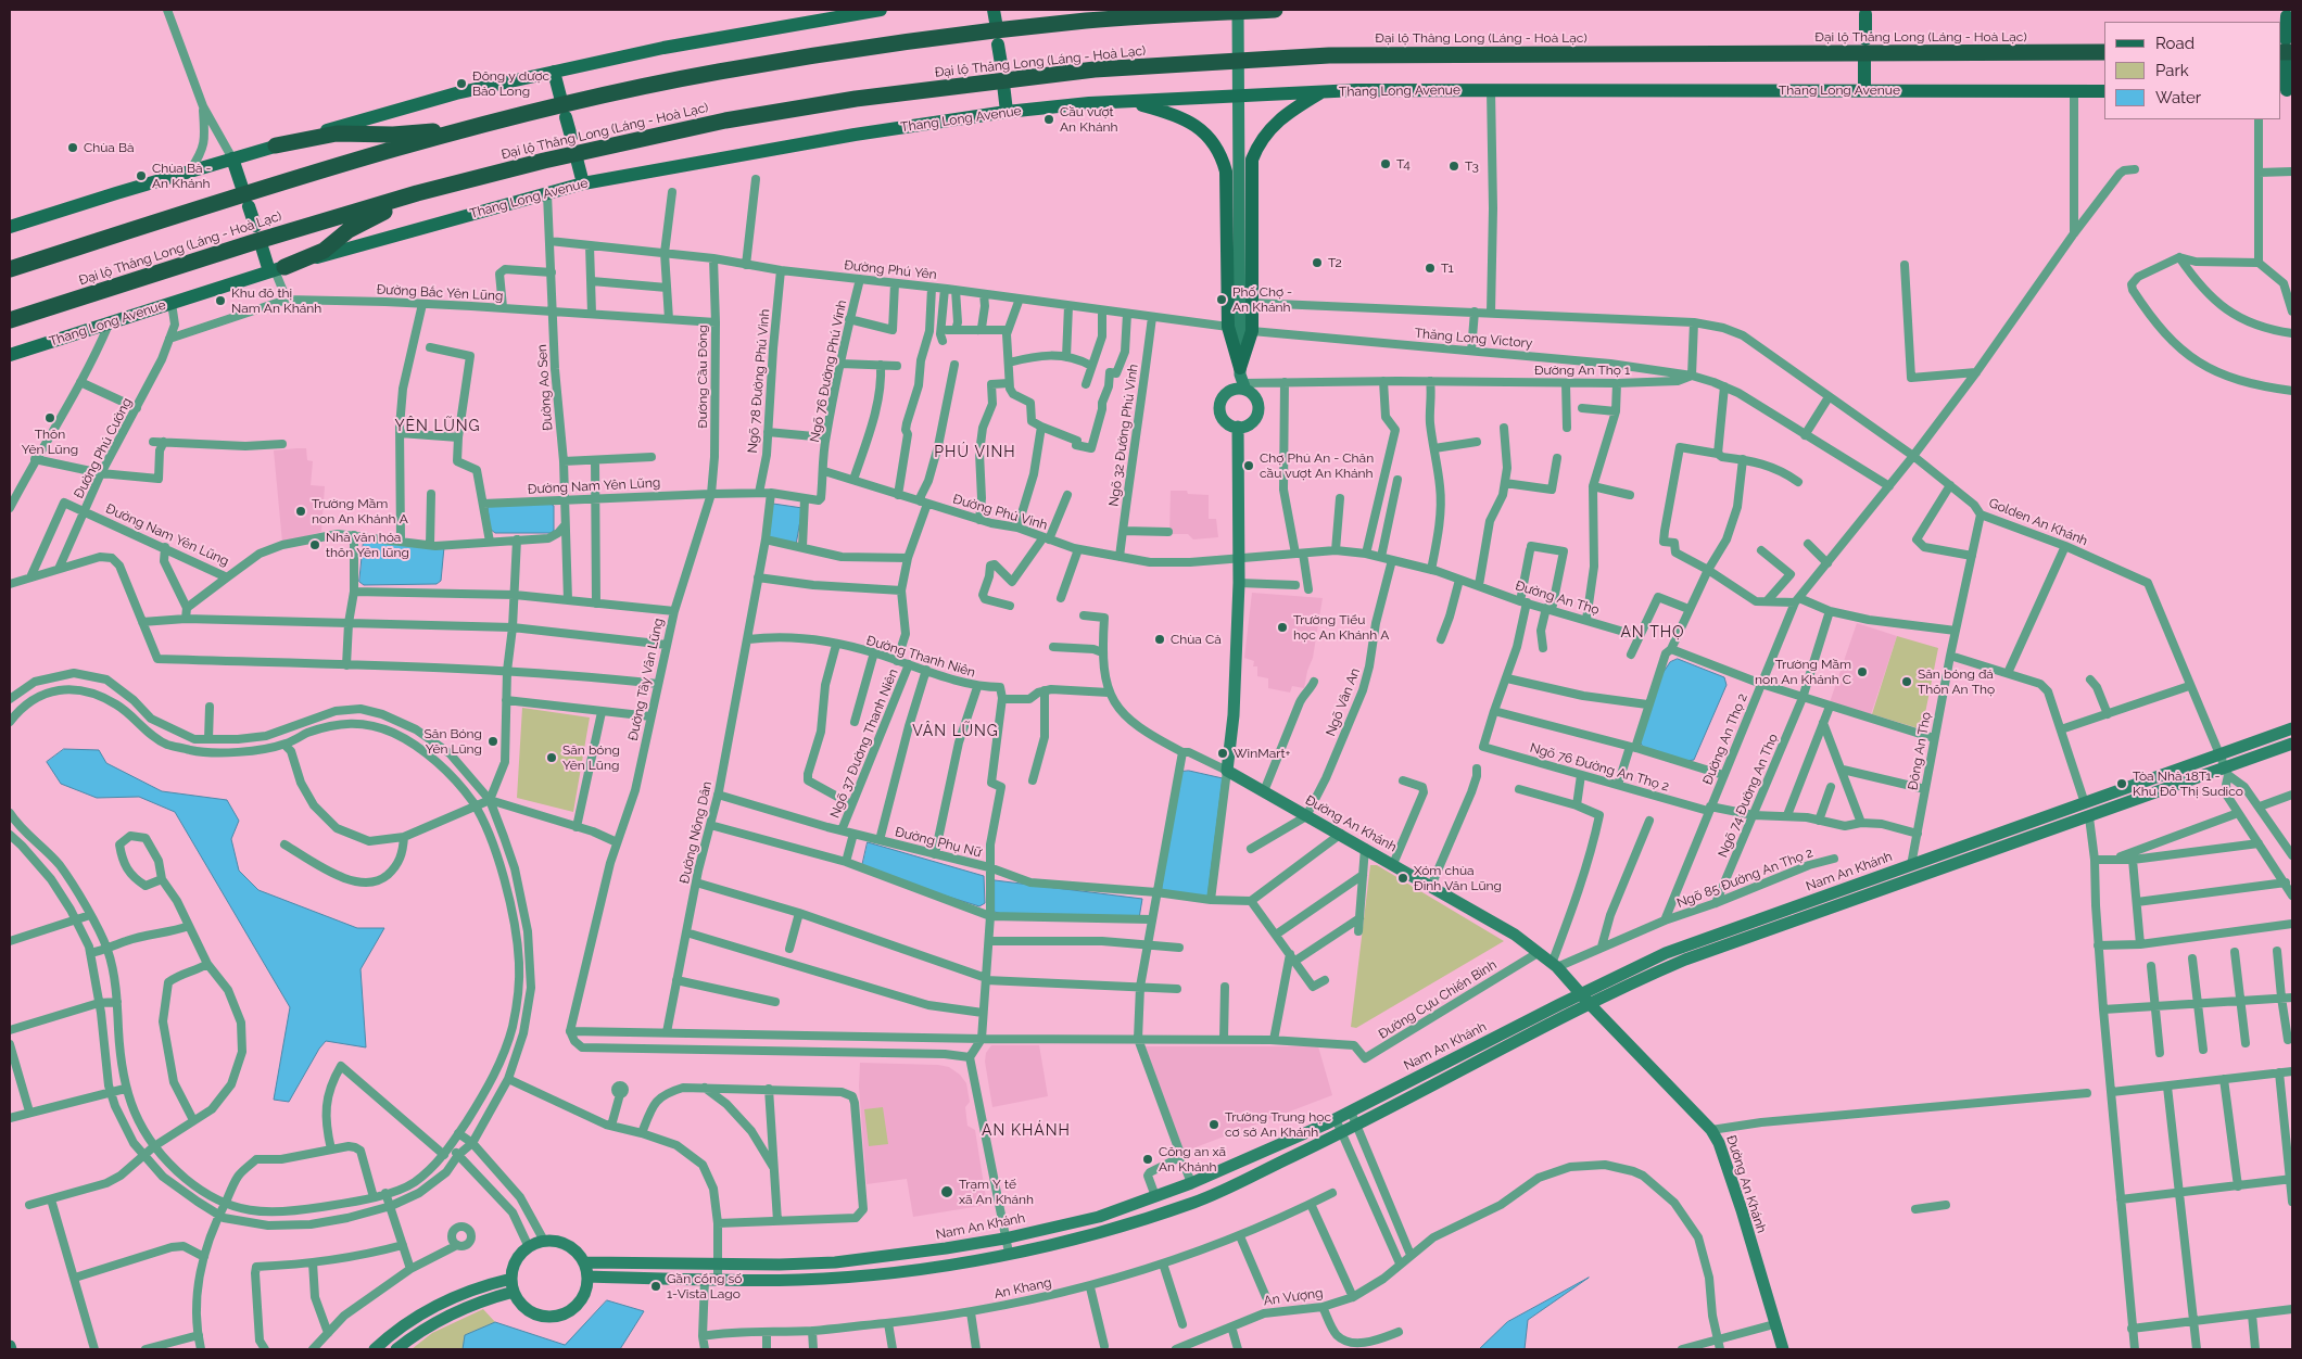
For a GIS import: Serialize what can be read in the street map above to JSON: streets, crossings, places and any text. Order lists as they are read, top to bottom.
{
  "streets": {
    "highway": ["Đại lộ Thăng Long (Láng - Hoà Lạc)"],
    "main road": ["Thang Long Avenue"],
    "street": [
      "Đường Phú Yên",
      "Đường Bắc Yên Lũng",
      "Thăng Long Victory",
      "Đường An Thọ 1",
      "Ngõ 76 Đường Phú Vinh",
      "Đường Cầu Đông",
      "Ngõ 78 Đường Phú Vinh",
      "Đường Ao Sen",
      "Ngõ 32 Đường Phú Vinh",
      "Đường Phú Cường",
      "Đường Nam Yên Lũng",
      "Đường Phú Vinh",
      "Golden An Khánh",
      "Đường An Thọ",
      "Đường Thanh Niên",
      "Đường Tây Vân Lũng",
      "Ngõ Vân An",
      "Đường An Thọ 2",
      "Ngõ 37 Đường Thanh Niên",
      "Đông An Thọ",
      "Ngõ 76 Đường An Thọ 2",
      "Ngõ 74 Đường An Thọ",
      "Đường An Khánh",
      "Đường Nông Dân",
      "Đường Phụ Nữ",
      "Nam An Khánh",
      "Ngõ 85 Đường An Thọ 2",
      "Đường Cựu Chiến Binh",
      "An Khang",
      "An Vượng"
    ]
  },
  "crossings": [
    ["Thang Long Avenue", "Đường Ao Sen"],
    ["Thang Long Avenue", "Đường Phú Cường"],
    ["Đường Phú Yên", "Ngõ 76 Đường Phú Vinh"],
    ["Đường Phú Yên", "Đường Cầu Đông"],
    ["Đường Phú Yên", "Ngõ 78 Đường Phú Vinh"],
    ["Đường Phú Yên", "Đường Ao Sen"],
    ["Đường Phú Yên", "Ngõ 32 Đường Phú Vinh"],
    ["Đường Bắc Yên Lũng", "Đường Cầu Đông"],
    ["Đường Bắc Yên Lũng", "Đường Ao Sen"],
    ["Đường Bắc Yên Lũng", "Đường Phú Cường"],
    ["Thăng Long Victory", "Đường An Thọ 1"],
    ["Thăng Long Victory", "Golden An Khánh"],
    ["Ngõ 76 Đường Phú Vinh", "Đường Phú Vinh"],
    ["Đường Cầu Đông", "Đường Nam Yên Lũng"],
    ["Đường Cầu Đông", "Đường Tây Vân Lũng"],
    ["Đường Ao Sen", "Đường Nam Yên Lũng"],
    ["Ngõ 32 Đường Phú Vinh", "Đường Phú Vinh"],
    ["Đường Phú Cường", "Đường Nam Yên Lũng"],
    ["Đường Nam Yên Lũng", "Đường Tây Vân Lũng"],
    ["Đường Phú Vinh", "Đường An Thọ"],
    ["Golden An Khánh", "Đường An Thọ 2"],
    ["Golden An Khánh", "Đông An Thọ"],
    ["Golden An Khánh", "Nam An Khánh"],
    ["Đường An Thọ", "Ngõ Vân An"],
    ["Đường Thanh Niên", "Ngõ 37 Đường Thanh Niên"],
    ["Đường Thanh Niên", "Đường Nông Dân"],
    ["Ngõ Vân An", "Đường An Khánh"],
    ["Đường An Thọ 2", "Ngõ 76 Đường An Thọ 2"],
    ["Đường An Thọ 2", "Ngõ 85 Đường An Thọ 2"],
    ["Ngõ 37 Đường Thanh Niên", "Đường Phụ Nữ"],
    ["Đông An Thọ", "Ngõ 76 Đường An Thọ 2"],
    ["Đông An Thọ", "Nam An Khánh"],
    ["Ngõ 76 Đường An Thọ 2", "Ngõ 74 Đường An Thọ"],
    ["Ngõ 74 Đường An Thọ", "Ngõ 85 Đường An Thọ 2"],
    ["Đường An Khánh", "Nam An Khánh"],
    ["Đường An Khánh", "Đường Cựu Chiến Binh"],
    ["Đường Nông Dân", "Đường Phụ Nữ"]
  ],
  "districts": [
    "YÊN LŨNG",
    "PHÚ VINH",
    "AN THỌ",
    "VÂN LŨNG",
    "AN KHÁNH"
  ],
  "places": [
    "Đông y dược Bảo Long",
    "Cầu vượt An Khánh",
    "Chùa Bà",
    "T4",
    "T3",
    "Chùa Bà - An Khánh",
    "T2",
    "T1",
    "Phố Chợ - An Khánh",
    "Khu đô thị Nam An Khánh",
    "Thôn Yên Lũng",
    "Chợ Phú An - Chân cầu vượt An Khánh",
    "Trường Mầm non An Khánh A",
    "Nhà văn hóa thôn Yên lũng",
    "Trường Tiểu học An Khánh A",
    "Chùa Cả",
    "Trường Mầm non An Khánh C",
    "Sân bóng đá Thôn An Thọ",
    "Sân Bóng Yên Lũng",
    "WinMart+",
    "Sân bóng Yên Lũng",
    "Tòa Nhà 18T1 - Khu Đô Thị Sudico",
    "Xóm chùa Đình Vân Lũng",
    "Trường Trung học cơ sở An Khánh",
    "Công an xã An Khánh",
    "Trạm Y tế xã An Khánh",
    "Gần cổng số 1-Vista Lago"
  ],
  "legend": ["Road", "Park", "Water"]
}
